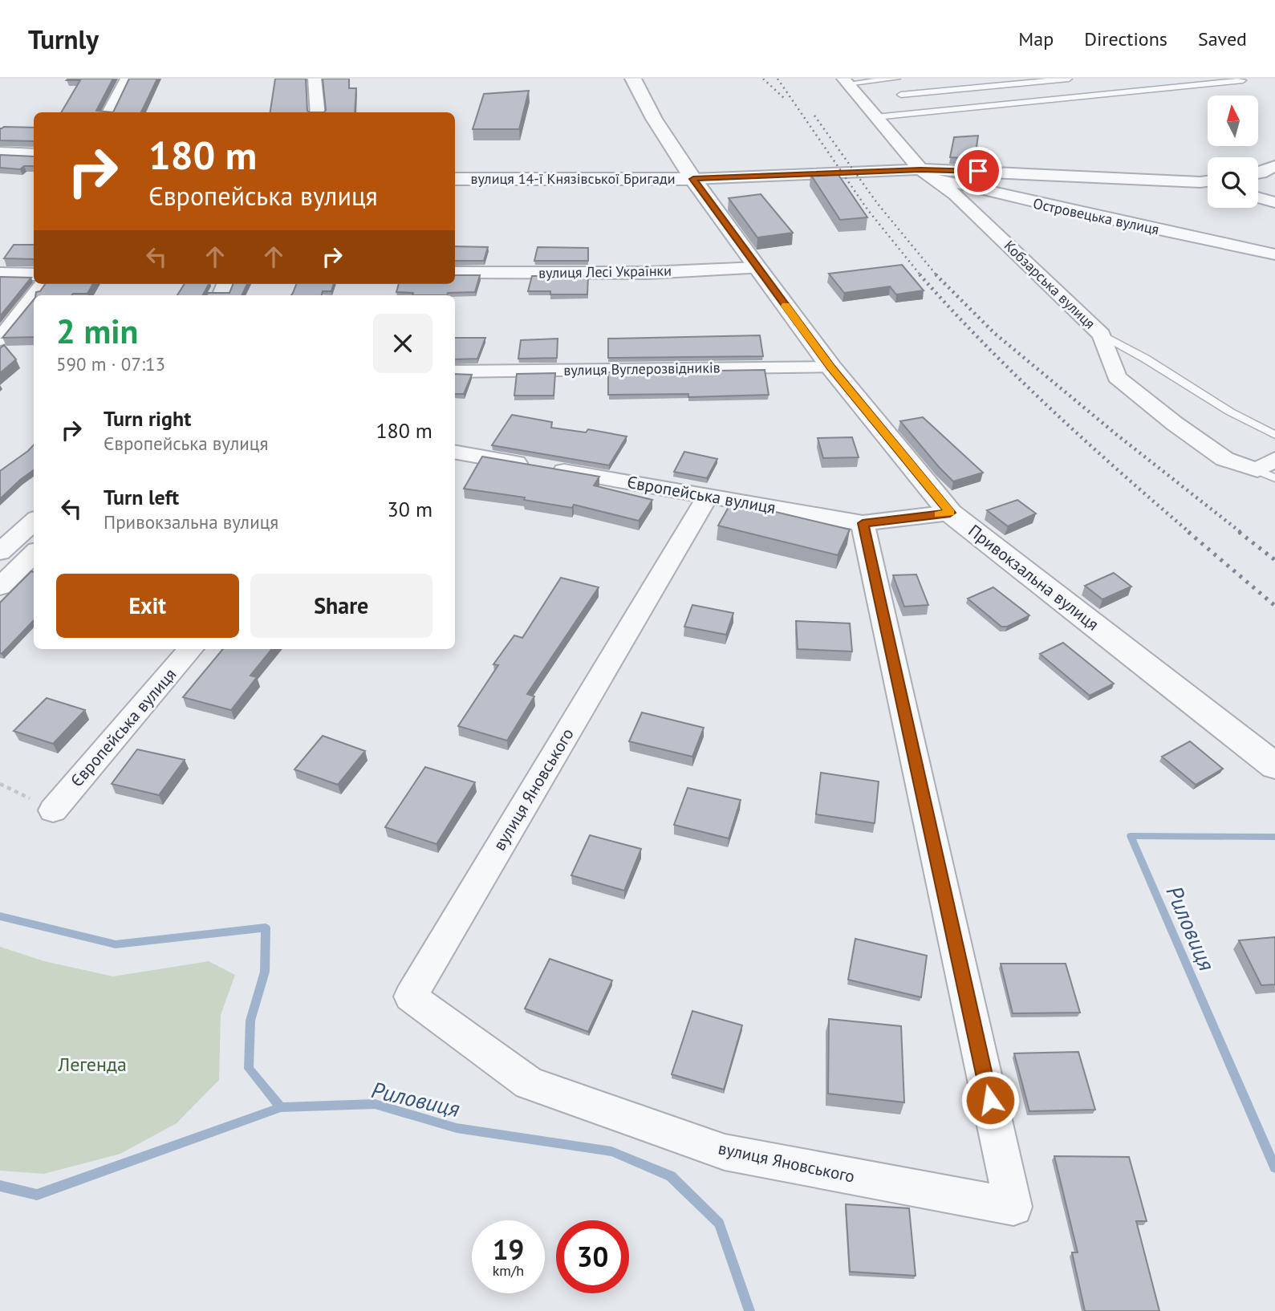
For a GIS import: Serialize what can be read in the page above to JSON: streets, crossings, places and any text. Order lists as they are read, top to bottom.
{
  "streets": {
    "street": [
      "вулиця 14-ї Князівської Бригади",
      "Островецька вулиця",
      "вулиця Лесі Українки",
      "Кобзарська вулиця",
      "вулиця Вуглерозвідників",
      "Європейська вулиця",
      "Привокзальна вулиця",
      "вулиця Яновського"
    ]
  },
  "crossings": [
    ["вулиця 14-ї Князівської Бригади", "Островецька вулиця"],
    ["вулиця 14-ї Князівської Бригади", "Привокзальна вулиця"],
    ["Островецька вулиця", "Кобзарська вулиця"],
    ["Островецька вулиця", "Привокзальна вулиця"],
    ["вулиця Лесі Українки", "Привокзальна вулиця"],
    ["вулиця Вуглерозвідників", "Привокзальна вулиця"],
    ["Європейська вулиця", "Привокзальна вулиця"],
    ["Європейська вулиця", "вулиця Яновського"]
  ],
  "water": ["Риловиця"],
  "parks": ["Легенда"],
  "north": "top",
  "page": {
    "header": "Turnly",
    "nav": ["Map", "Directions", "Saved"],
    "turn": ["180 m", "Європейська вулиця"],
    "heading": ["2 min", "590 m · 07:13"],
    "list": [
      {
        "name": "Turn right",
        "note": "Європейська вулиця",
        "value": "180 m"
      },
      {
        "name": "Turn left",
        "note": "Привокзальна вулиця",
        "value": "30 m"
      }
    ],
    "buttons": ["Exit", "Share"],
    "speed": "19 km/h",
    "limit": "30"
  }
}
